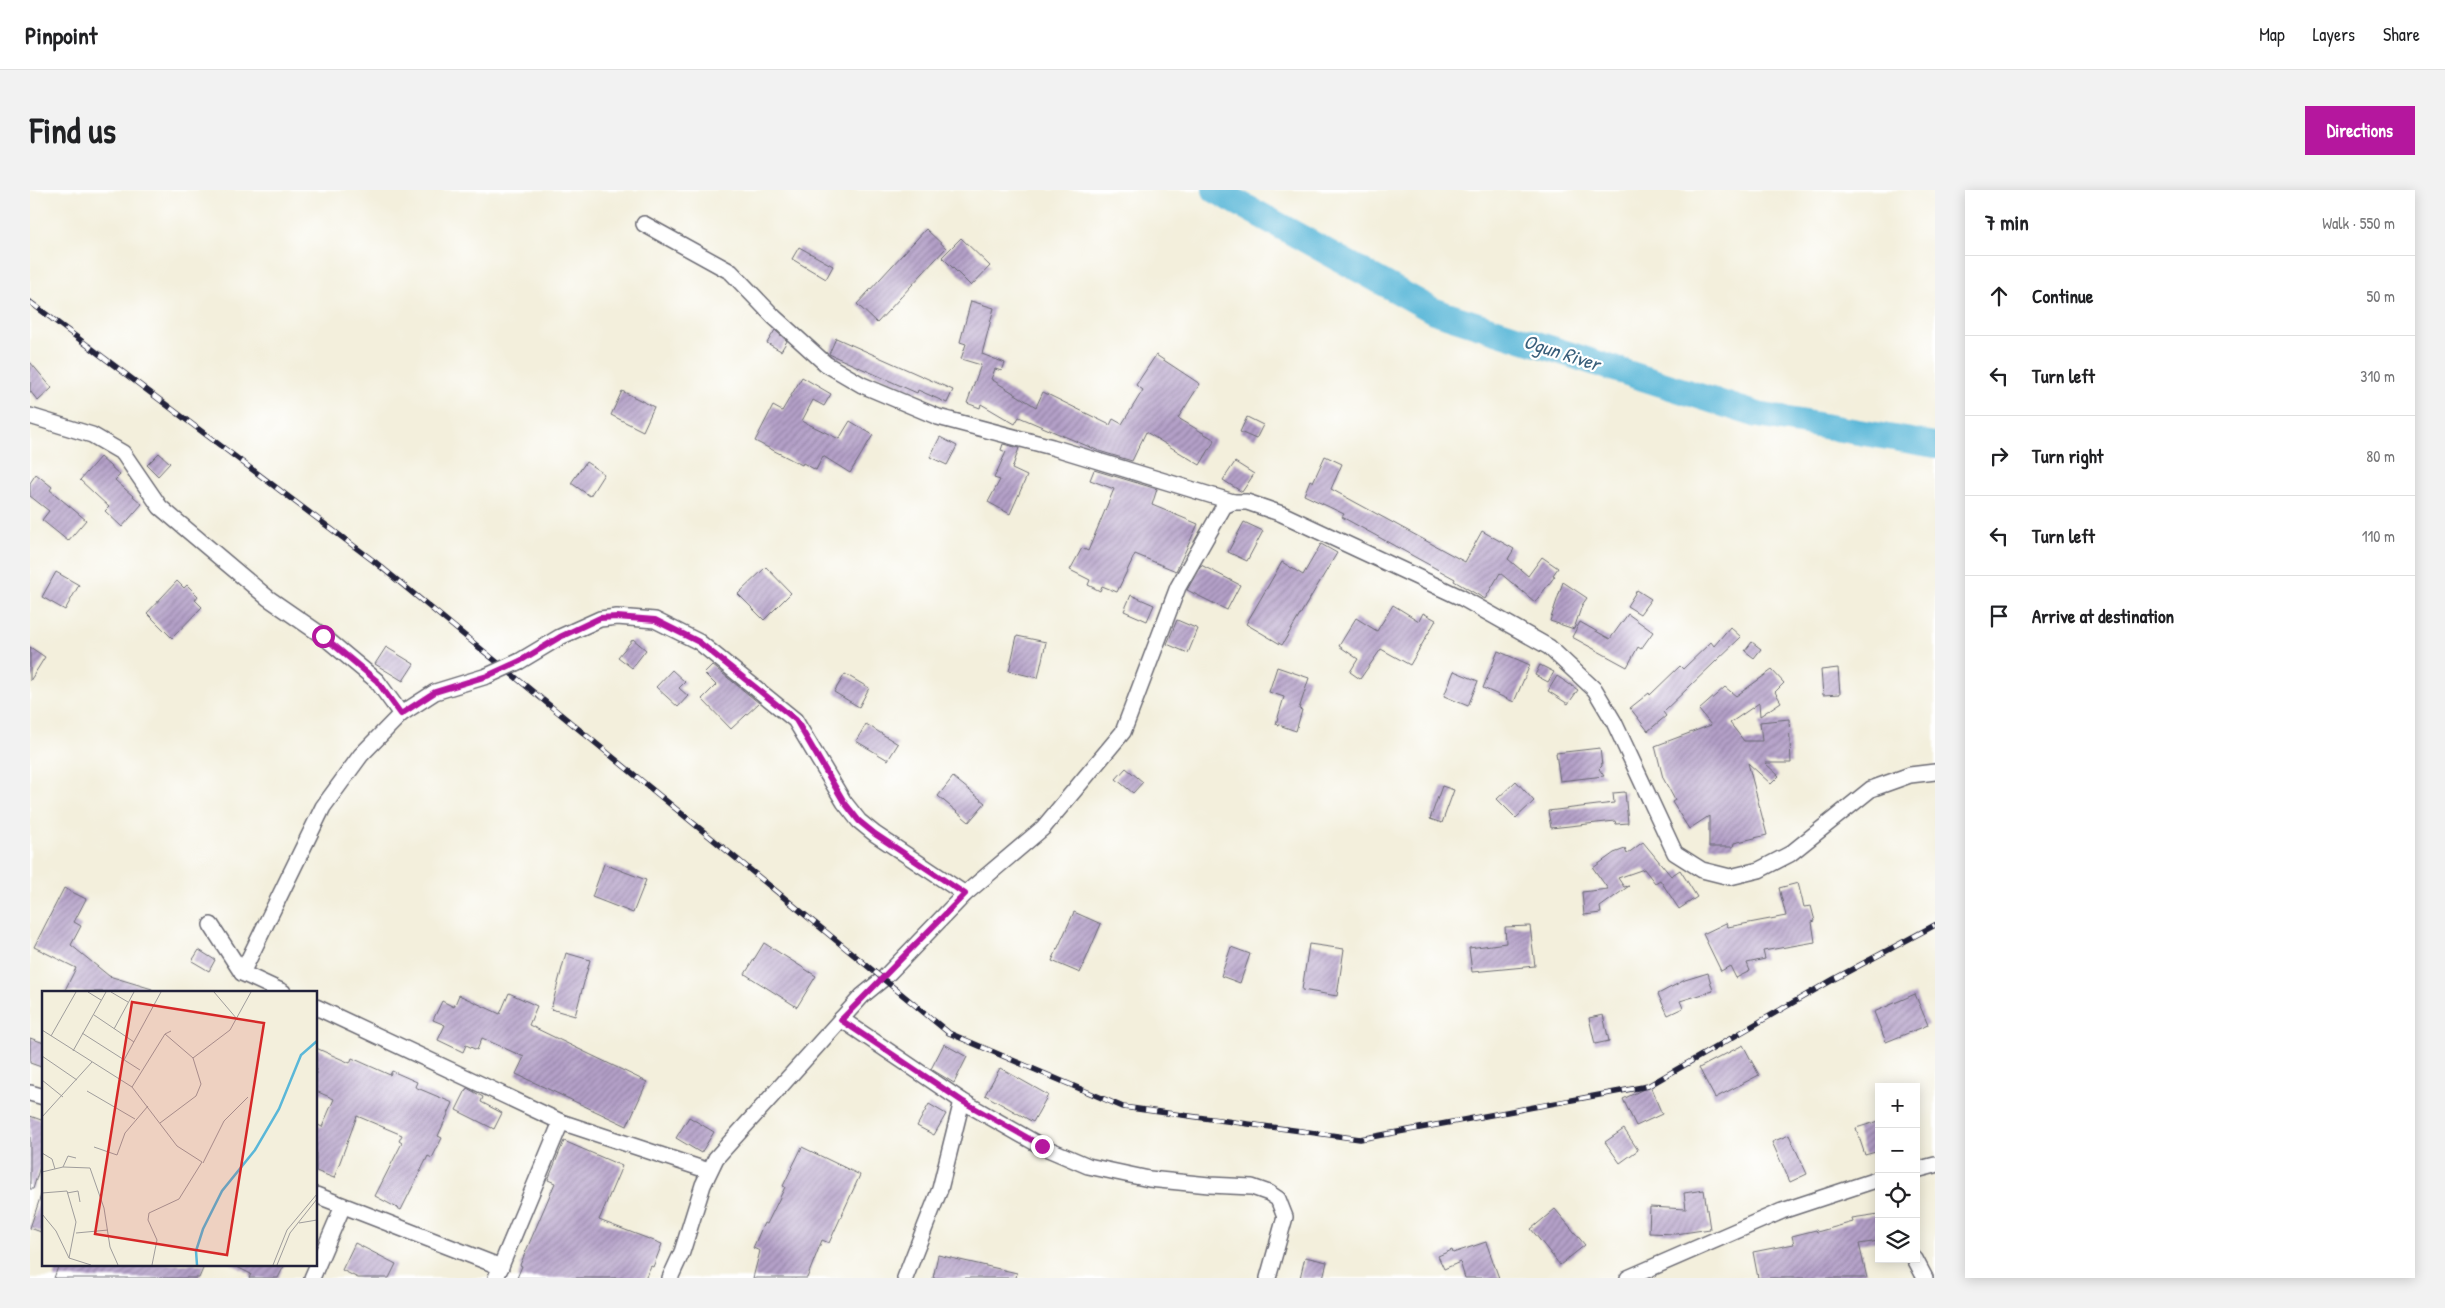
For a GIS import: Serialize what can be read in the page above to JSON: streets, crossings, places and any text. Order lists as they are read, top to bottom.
{
  "water": ["Ogun River"],
  "page": {
    "header": "Pinpoint",
    "nav": ["Map", "Layers", "Share"],
    "buttons": "Directions",
    "title": "Find us",
    "heading": ["7 min", "Walk · 550 m"],
    "list": [
      ["Continue", "50 m"],
      ["Turn left", "310 m"],
      ["Turn right", "80 m"],
      ["Turn left", "110 m"],
      "Arrive at destination"
    ],
    "map_buttons": ["+", "−"]
  }
}
